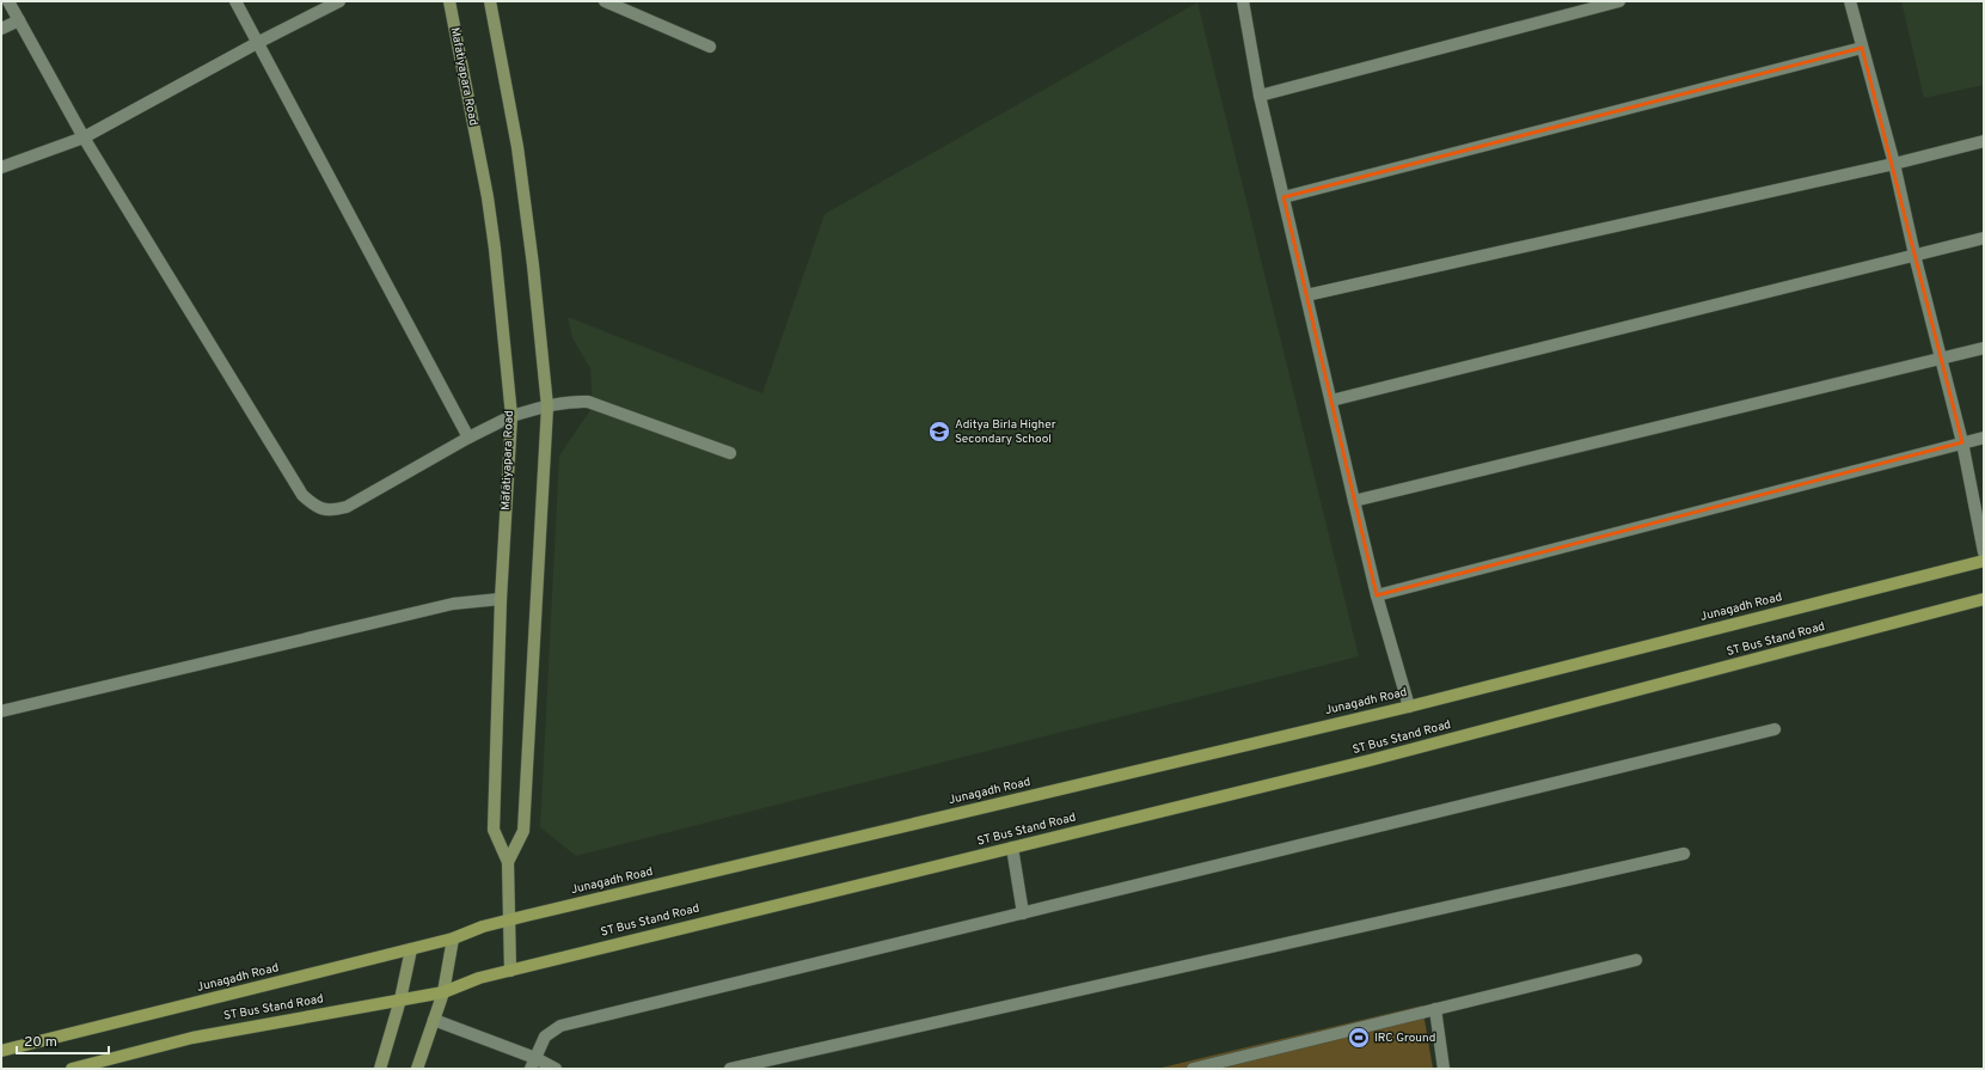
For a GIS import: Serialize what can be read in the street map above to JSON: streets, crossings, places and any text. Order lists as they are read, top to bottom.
{
  "streets": {
    "main road": ["Junagadh Road", "ST Bus Stand Road"],
    "street": ["Mafatiyapara Road"]
  },
  "places": {
    "school or university": ["Aditya Birla Higher Secondary School"],
    "sports": ["IRC Ground"]
  },
  "scale_bar": "20 m"
}
